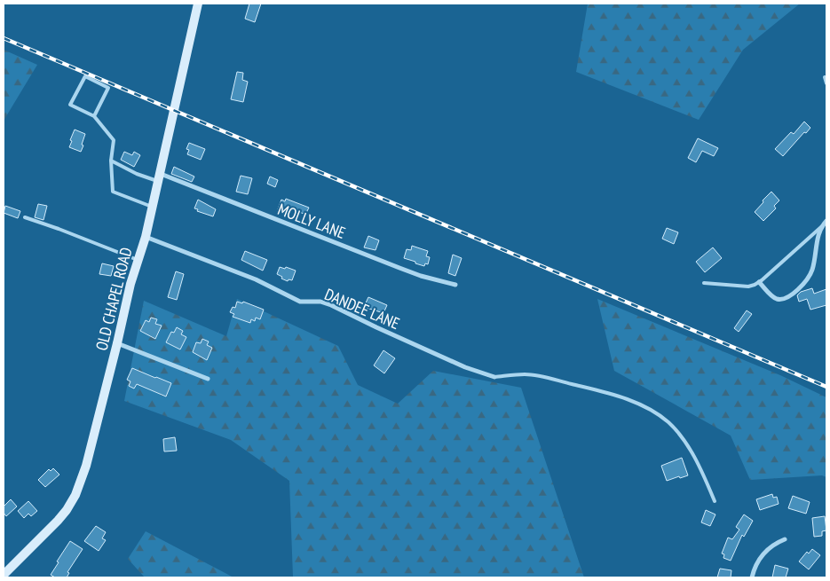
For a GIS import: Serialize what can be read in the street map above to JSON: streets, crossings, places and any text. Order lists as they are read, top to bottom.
{
  "streets": {
    "street": ["MOLLY LANE", "OLD CHAPEL ROAD", "DANDEE LANE"]
  },
  "crossings": [
    ["MOLLY LANE", "OLD CHAPEL ROAD"],
    ["OLD CHAPEL ROAD", "DANDEE LANE"]
  ]
}
